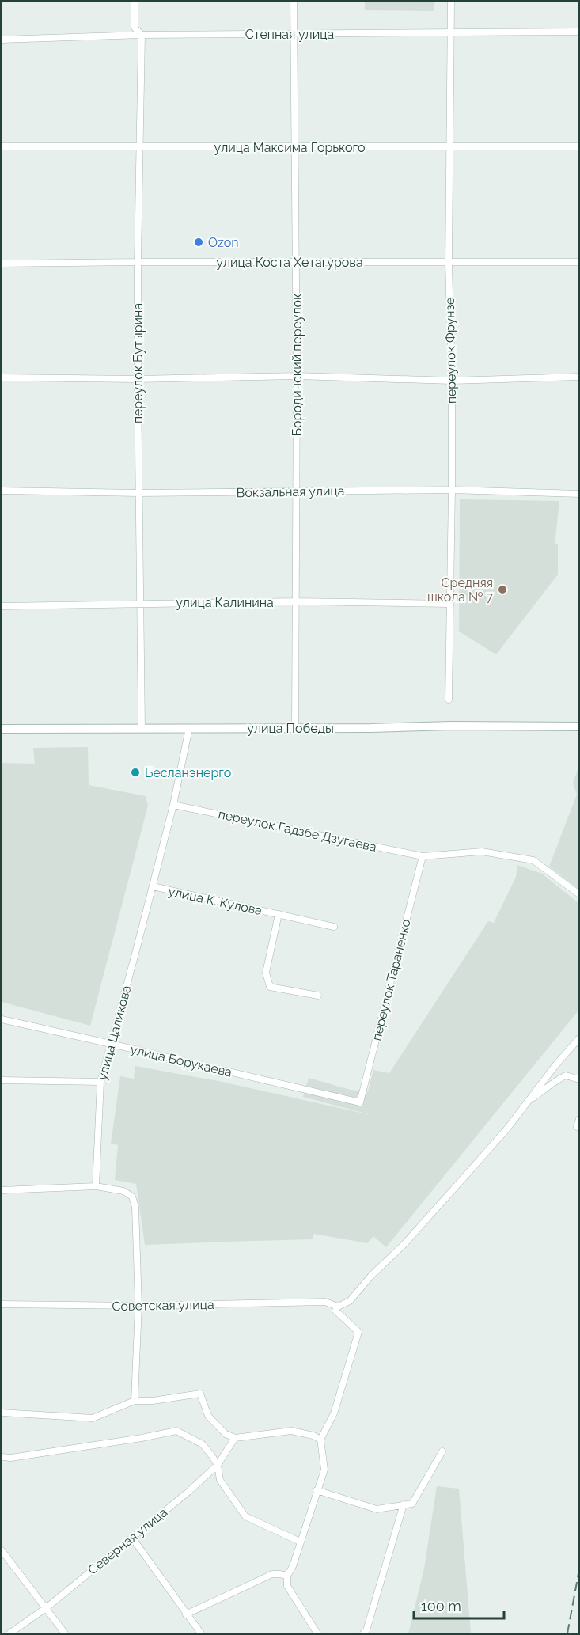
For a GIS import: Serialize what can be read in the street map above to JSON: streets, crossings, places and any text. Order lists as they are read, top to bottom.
{
  "streets": {
    "main road": ["улица Победы"],
    "street": [
      "Степная улица",
      "улица Максима Горького",
      "улица Коста Хетагурова",
      "переулок Фрунзе",
      "переулок Бутырина",
      "Бородинский переулок",
      "Вокзальная улица",
      "улица Калинина",
      "переулок Гадзбе Дзугаева",
      "улица К. Кулова",
      "переулок Тараненко",
      "улица Цаликова",
      "улица Борукаева",
      "Советская улица",
      "Северная улица"
    ]
  },
  "crossings": [
    ["Степная улица", "переулок Фрунзе"],
    ["Степная улица", "переулок Бутырина"],
    ["Степная улица", "Бородинский переулок"],
    ["улица Максима Горького", "переулок Фрунзе"],
    ["улица Максима Горького", "переулок Бутырина"],
    ["улица Максима Горького", "Бородинский переулок"],
    ["улица Коста Хетагурова", "переулок Фрунзе"],
    ["улица Коста Хетагурова", "переулок Бутырина"],
    ["улица Коста Хетагурова", "Бородинский переулок"],
    ["переулок Фрунзе", "Вокзальная улица"],
    ["переулок Фрунзе", "улица Калинина"],
    ["переулок Бутырина", "Вокзальная улица"],
    ["переулок Бутырина", "улица Калинина"],
    ["переулок Бутырина", "улица Победы"],
    ["Бородинский переулок", "Вокзальная улица"],
    ["Бородинский переулок", "улица Калинина"],
    ["Бородинский переулок", "улица Победы"],
    ["улица Победы", "улица Цаликова"],
    ["переулок Гадзбе Дзугаева", "переулок Тараненко"],
    ["переулок Гадзбе Дзугаева", "улица Цаликова"],
    ["улица К. Кулова", "улица Цаликова"],
    ["переулок Тараненко", "улица Борукаева"],
    ["улица Цаликова", "улица Борукаева"]
  ],
  "places": ["Ozon", "Средняя школа № 7", "Бесланэнерго"],
  "scale_bar": "100 m"
}
